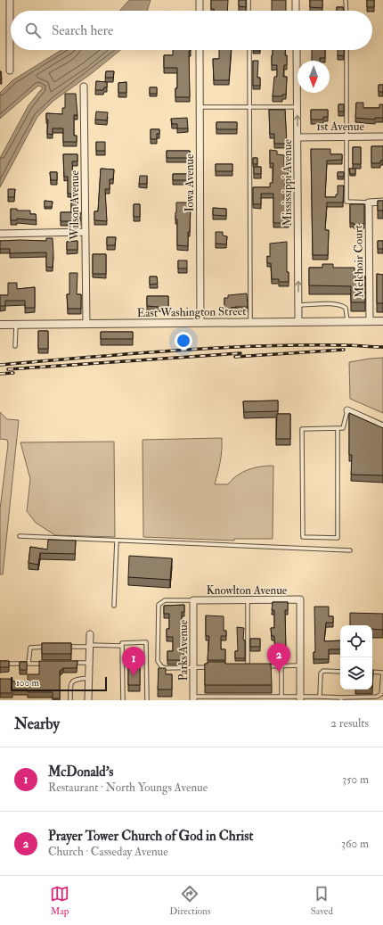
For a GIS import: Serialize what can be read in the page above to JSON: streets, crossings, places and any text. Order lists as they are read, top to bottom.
{
  "streets": {
    "street": [
      "1st Avenue",
      "Iowa Avenue",
      "Mississippi Avenue",
      "Wilson Avenue",
      "Melchoir Court",
      "East Washington Street",
      "Knowlton Avenue",
      "Parks Avenue"
    ]
  },
  "crossings": [
    ["1st Avenue", "Mississippi Avenue"],
    ["Iowa Avenue", "East Washington Street"],
    ["Mississippi Avenue", "East Washington Street"],
    ["Wilson Avenue", "East Washington Street"],
    ["Melchoir Court", "East Washington Street"],
    ["Knowlton Avenue", "Parks Avenue"]
  ],
  "one_way": ["Mississippi Avenue"],
  "scale_bar": "100 m",
  "north": "bottom",
  "page": {
    "search": "Search here",
    "pins": ["2", "1"],
    "scale": "100 m",
    "heading": ["Nearby", "2 results"],
    "list": [
      {
        "mark": "1",
        "name": "McDonald's",
        "note": "Restaurant · North Youngs Avenue",
        "value": "350 m"
      },
      {
        "mark": "2",
        "name": "Prayer Tower Church of God in Christ",
        "note": "Church · Casseday Avenue",
        "value": "360 m"
      }
    ],
    "nav": ["Map", "Directions", "Saved"]
  }
}
